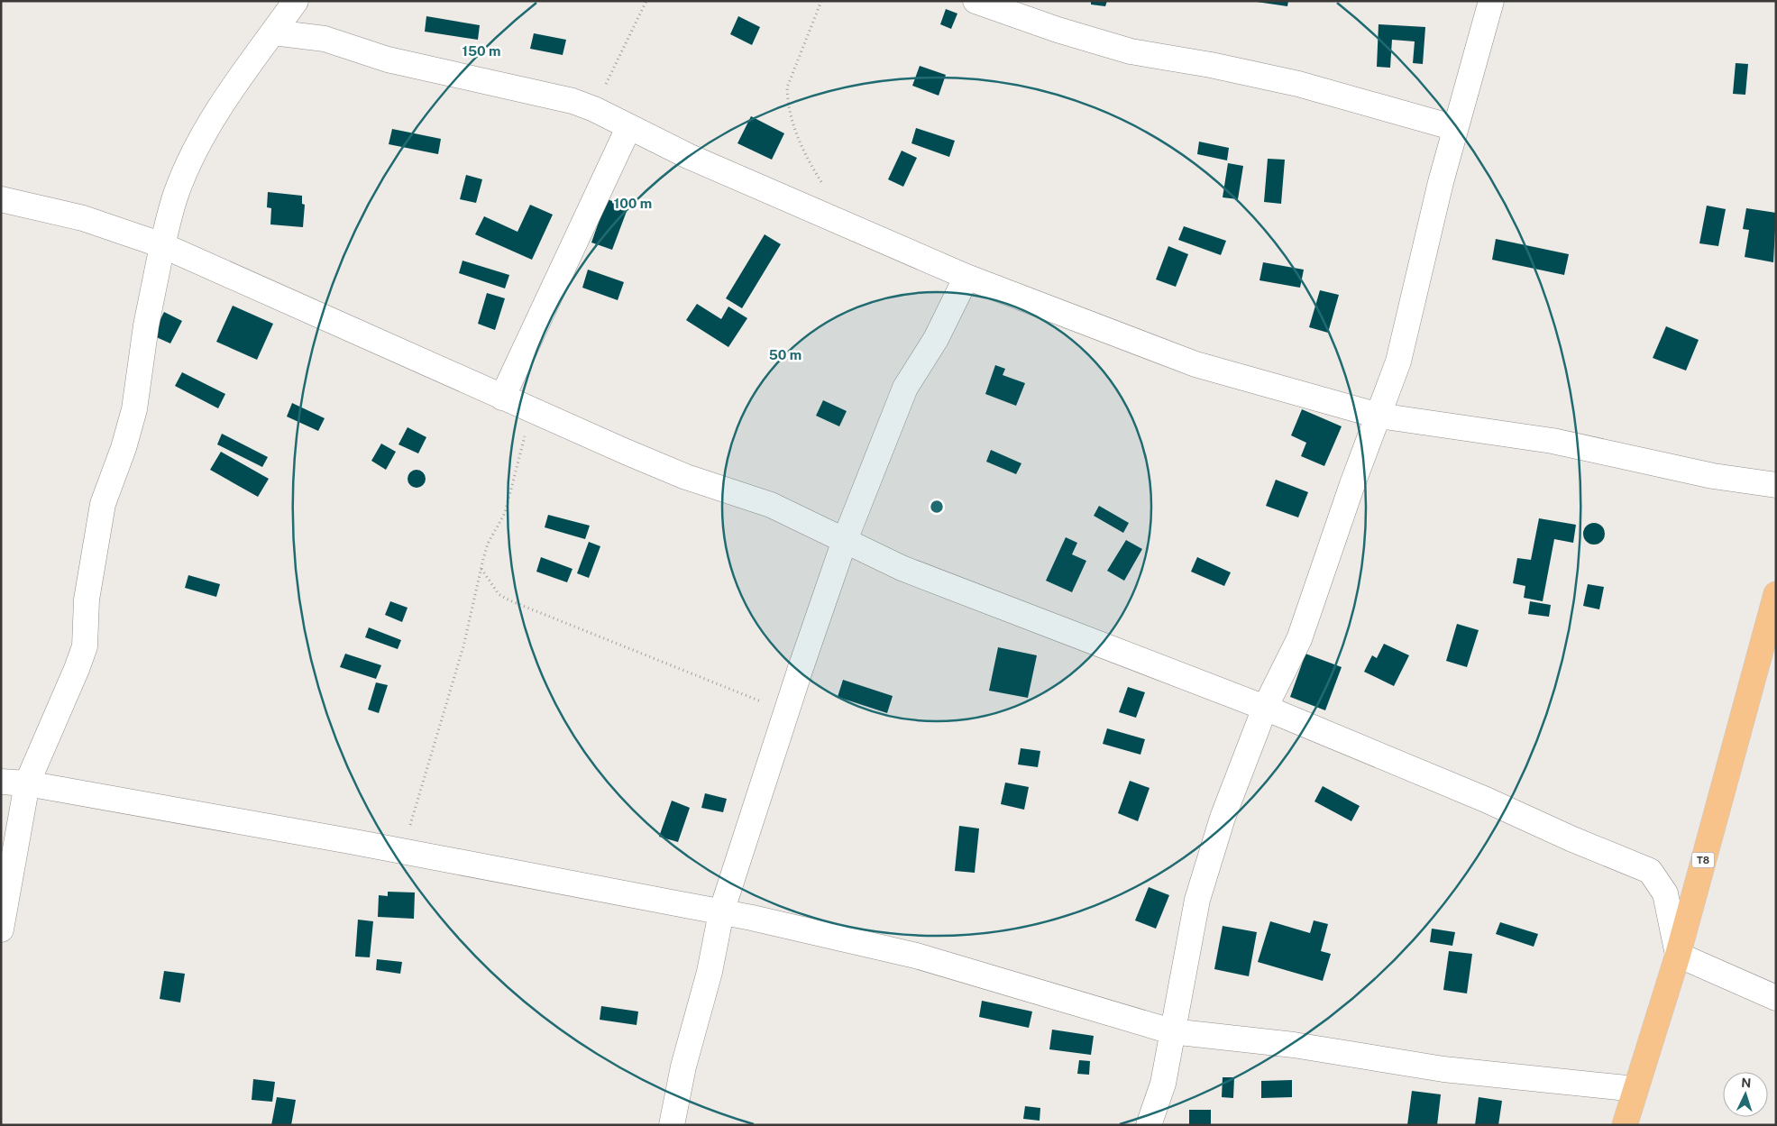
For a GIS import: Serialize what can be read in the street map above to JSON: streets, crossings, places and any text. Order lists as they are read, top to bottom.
{
  "streets": {
    "highway": ["T8"]
  },
  "north": "top",
  "rings": ["150 m", "100 m", "50 m"]
}
